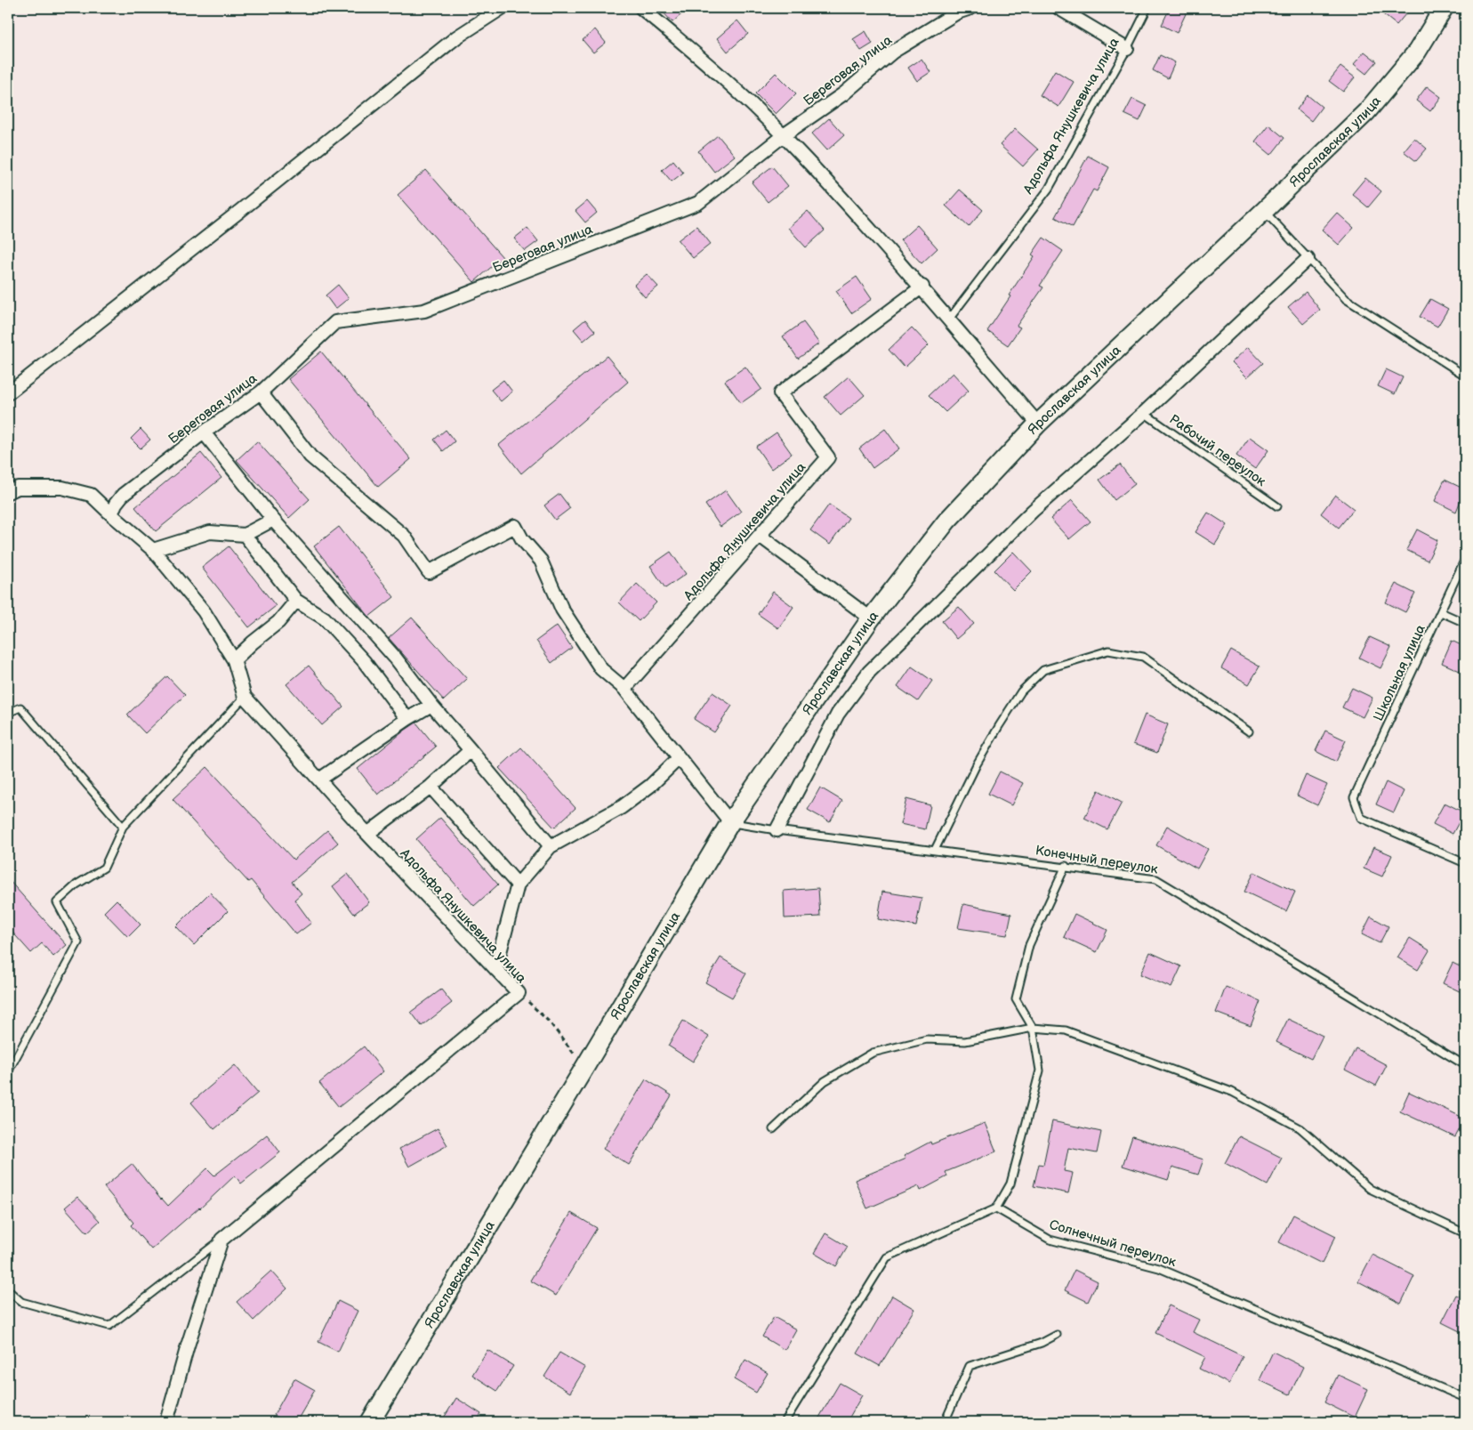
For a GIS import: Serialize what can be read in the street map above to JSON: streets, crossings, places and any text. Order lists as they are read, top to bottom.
{
  "streets": {
    "main road": ["Ярославская улица"],
    "street": ["Береговая улица", "Адольфа Янушкевича улица"],
    "lane": [
      "Рабочий переулок",
      "Школьная улица",
      "Конечный переулок",
      "Солнечный переулок"
    ]
  },
  "crossings": [
    ["Береговая улица", "Адольфа Янушкевича улица"],
    ["Ярославская улица", "Конечный переулок"]
  ]
}
